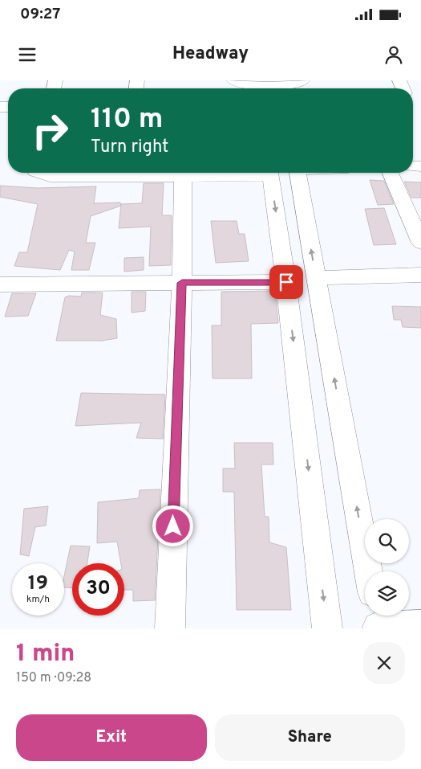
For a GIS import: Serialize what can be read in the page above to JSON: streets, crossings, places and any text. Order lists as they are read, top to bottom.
{
  "page": {
    "status": "09:27",
    "header": "Headway",
    "turn": ["110 m", "Turn right"],
    "speed": "19 km/h",
    "limit": "30",
    "heading": ["1 min", "150 m · 09:28"],
    "buttons": ["Exit", "Share"]
  }
}
